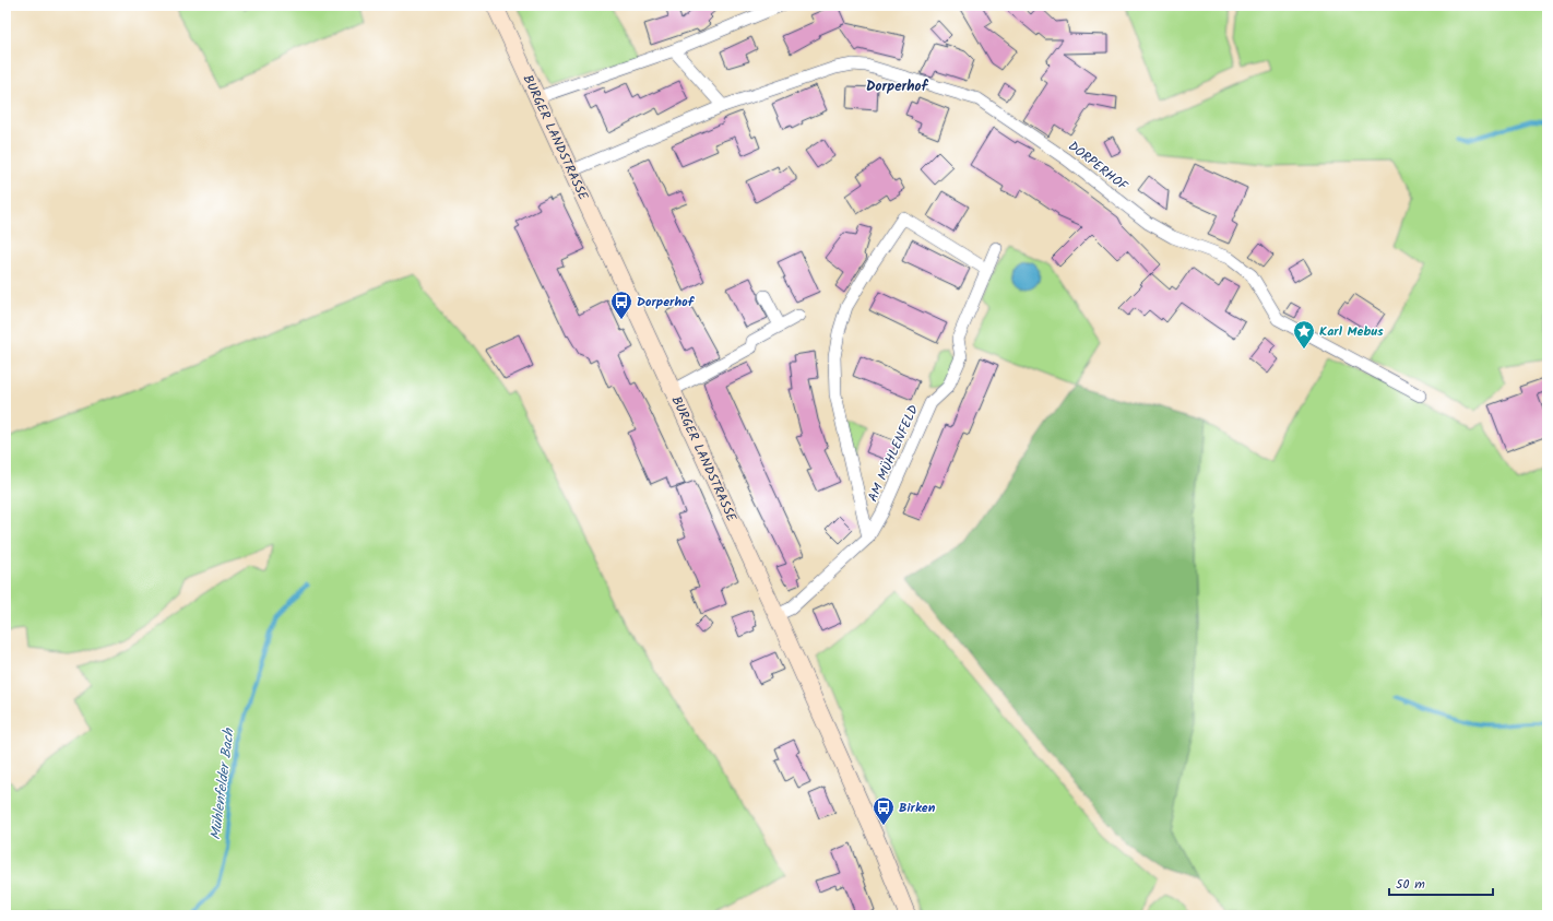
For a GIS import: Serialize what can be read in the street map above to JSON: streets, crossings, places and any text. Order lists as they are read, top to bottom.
{
  "streets": {
    "main road": ["BURGER LANDSTRASSE"],
    "street": ["DORPERHOF", "AM MÜHLENFELD"]
  },
  "crossings": [
    ["BURGER LANDSTRASSE", "DORPERHOF"],
    ["BURGER LANDSTRASSE", "AM MÜHLENFELD"]
  ],
  "districts": ["Dorperhof"],
  "water": ["Mühlenfelder Bach"],
  "places": {
    "bus stop": ["Dorperhof", "Birken"],
    "place": ["Karl Mebus"]
  },
  "scale_bar": "50 m"
}
